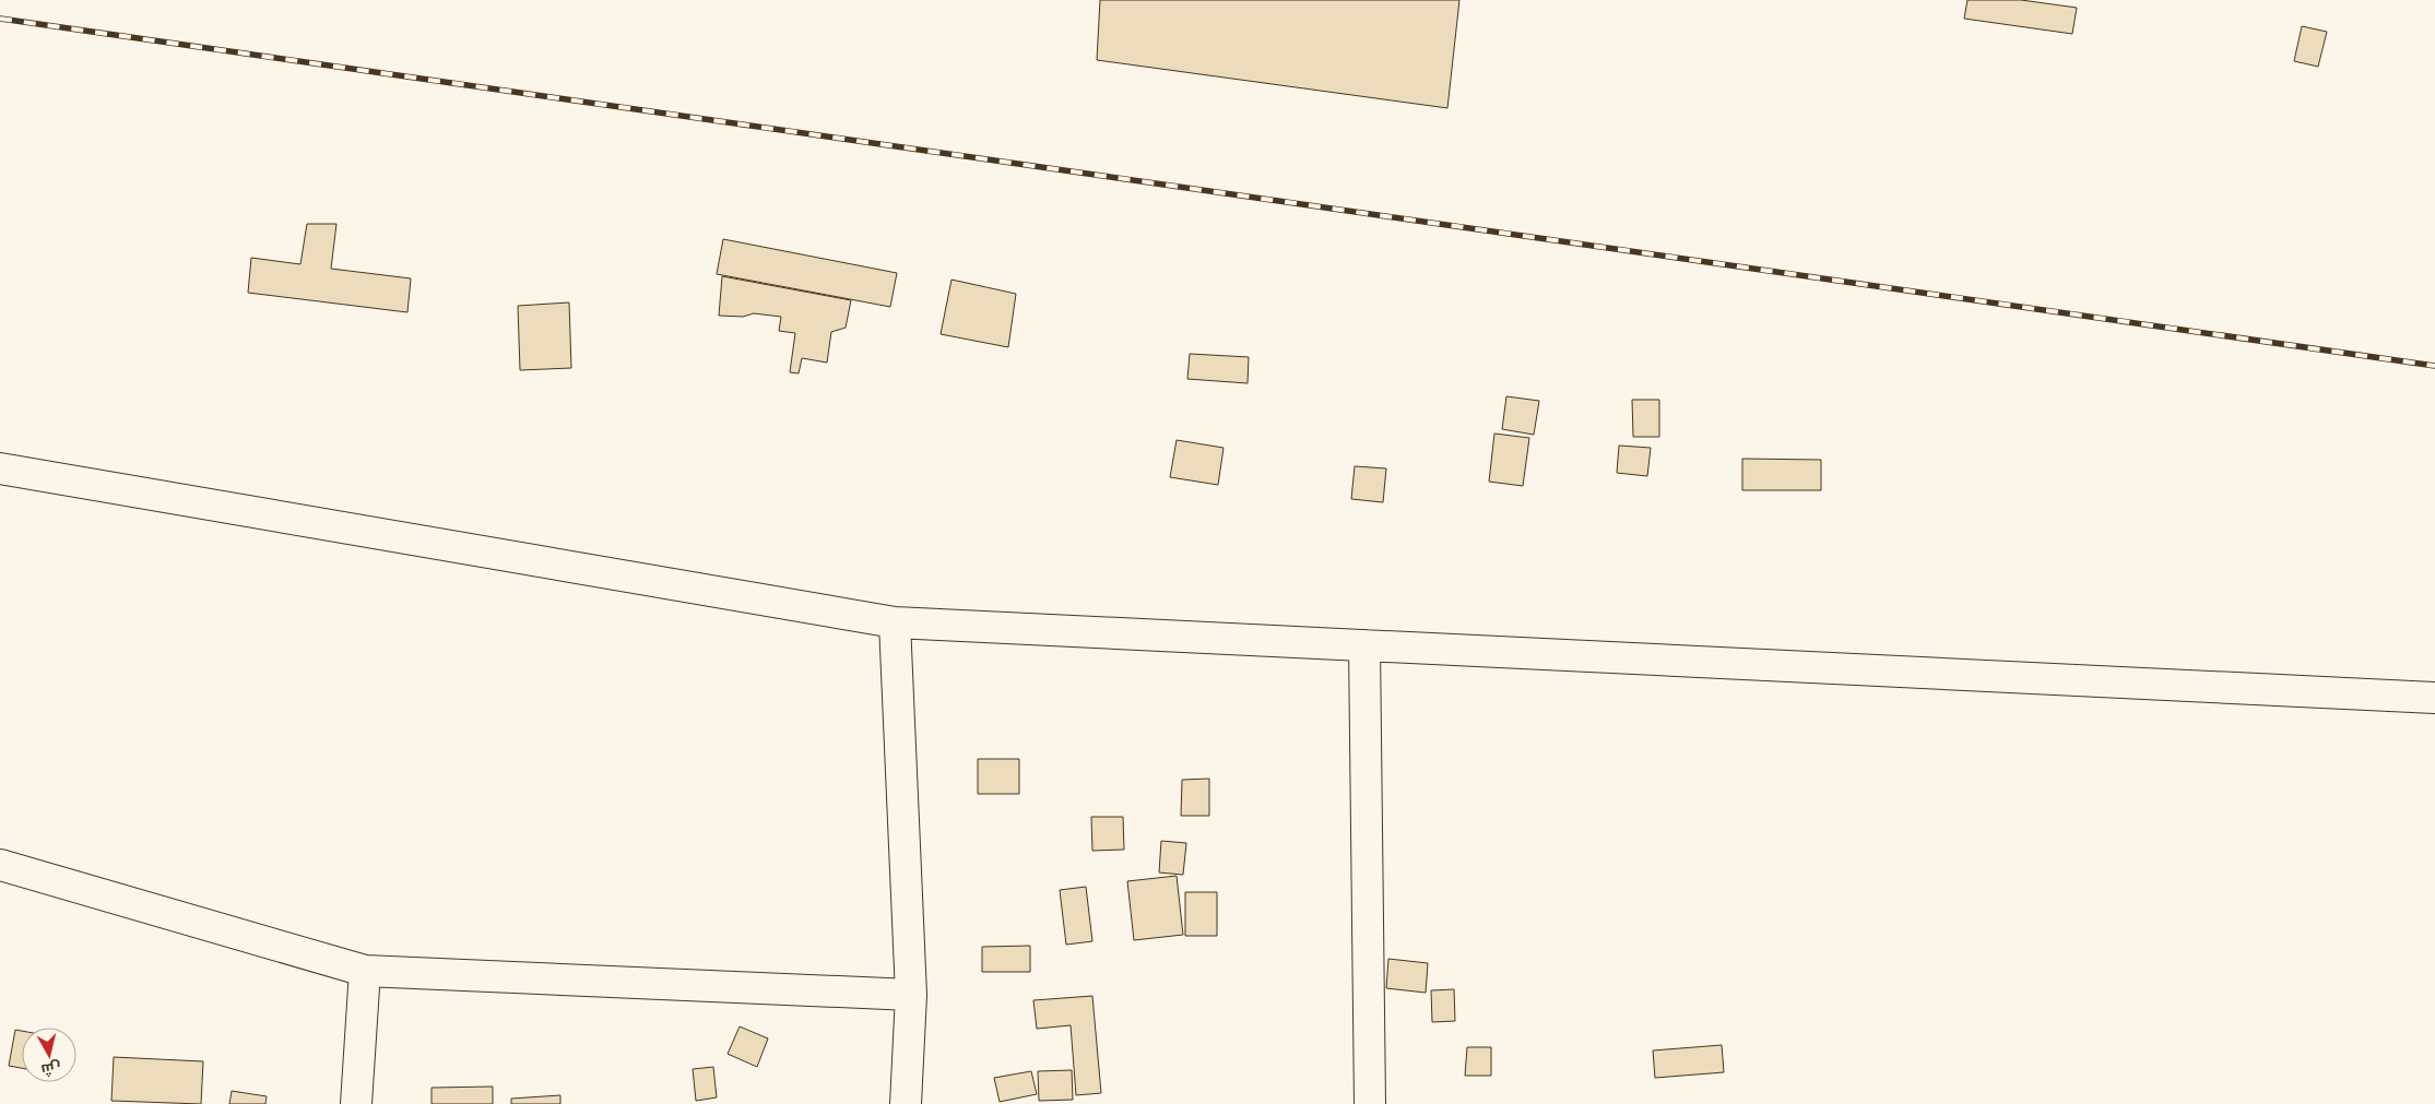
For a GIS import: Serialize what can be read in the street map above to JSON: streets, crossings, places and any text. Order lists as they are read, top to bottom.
{
  "north": "bottom"
}
